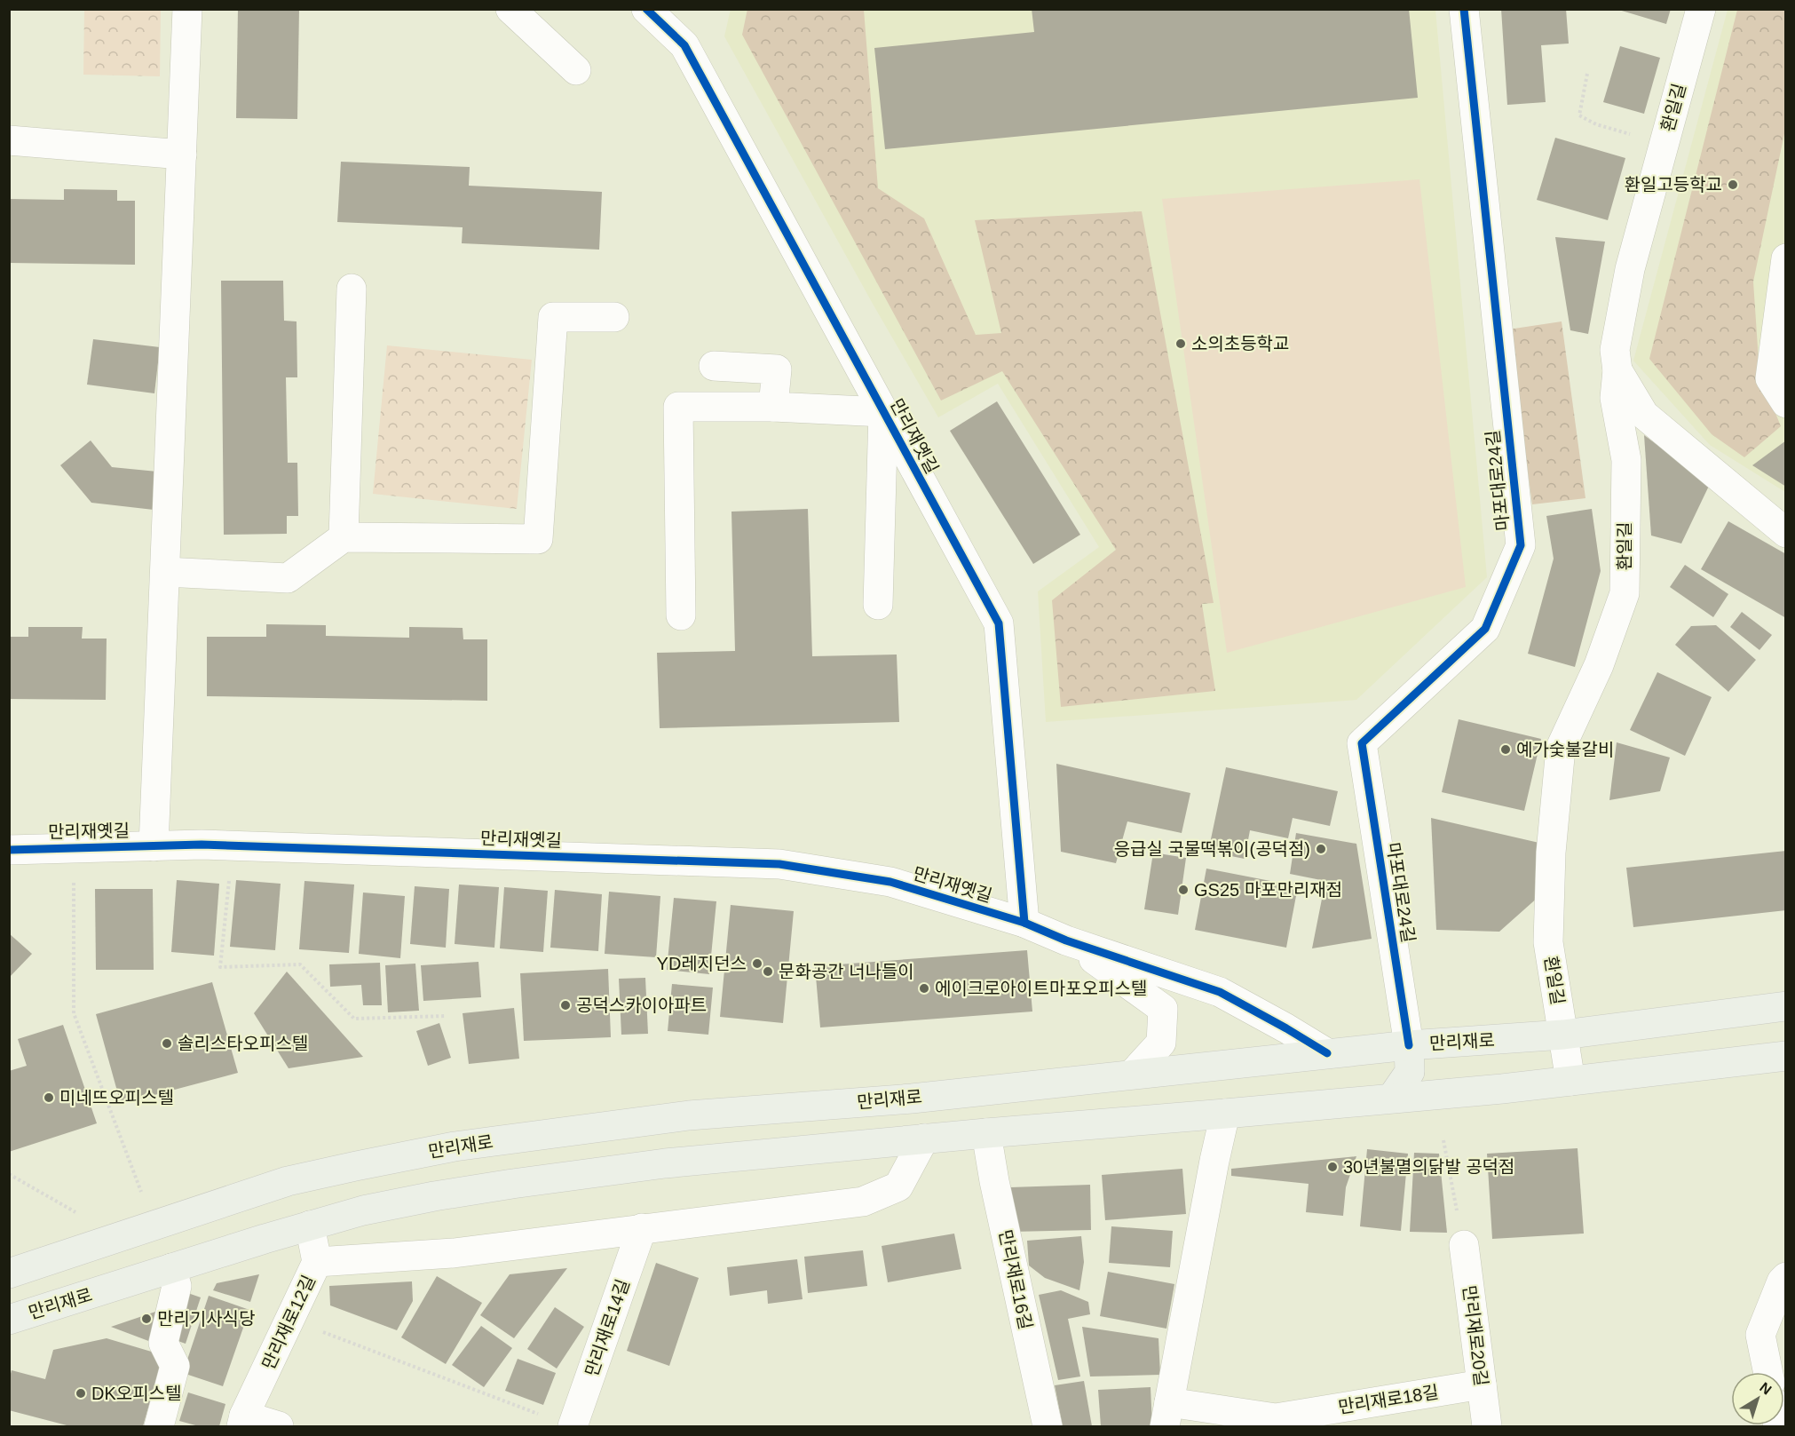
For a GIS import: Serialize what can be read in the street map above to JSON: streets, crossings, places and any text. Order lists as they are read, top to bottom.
{
  "streets": {
    "main road": ["만리재로"],
    "street": [
      "환일길",
      "만리재옛길",
      "마포대로24길",
      "만리재로16길",
      "만리재로12길",
      "만리재로14길",
      "만리재로20길",
      "만리재로18길"
    ]
  },
  "crossings": [
    ["환일길", "만리재로"],
    ["만리재옛길", "만리재로"],
    ["마포대로24길", "만리재로"],
    ["만리재로", "만리재로16길"],
    ["만리재로", "만리재로12길"],
    ["만리재로", "만리재로18길"],
    ["만리재로20길", "만리재로18길"]
  ],
  "places": [
    "환일고등학교",
    "소의초등학교",
    "예가숯불갈비",
    "응급실 국물떡볶이(공덕점)",
    "GS25 마포만리재점",
    "YD레지던스",
    "문화공간 너나들이",
    "에이크로아이트마포오피스텔",
    "공덕스카이아파트",
    "솔리스타오피스텔",
    "미네뜨오피스텔",
    "30년불멸의닭발 공덕점",
    "만리기사식당",
    "DK오피스텔"
  ],
  "north": "top right"
}
